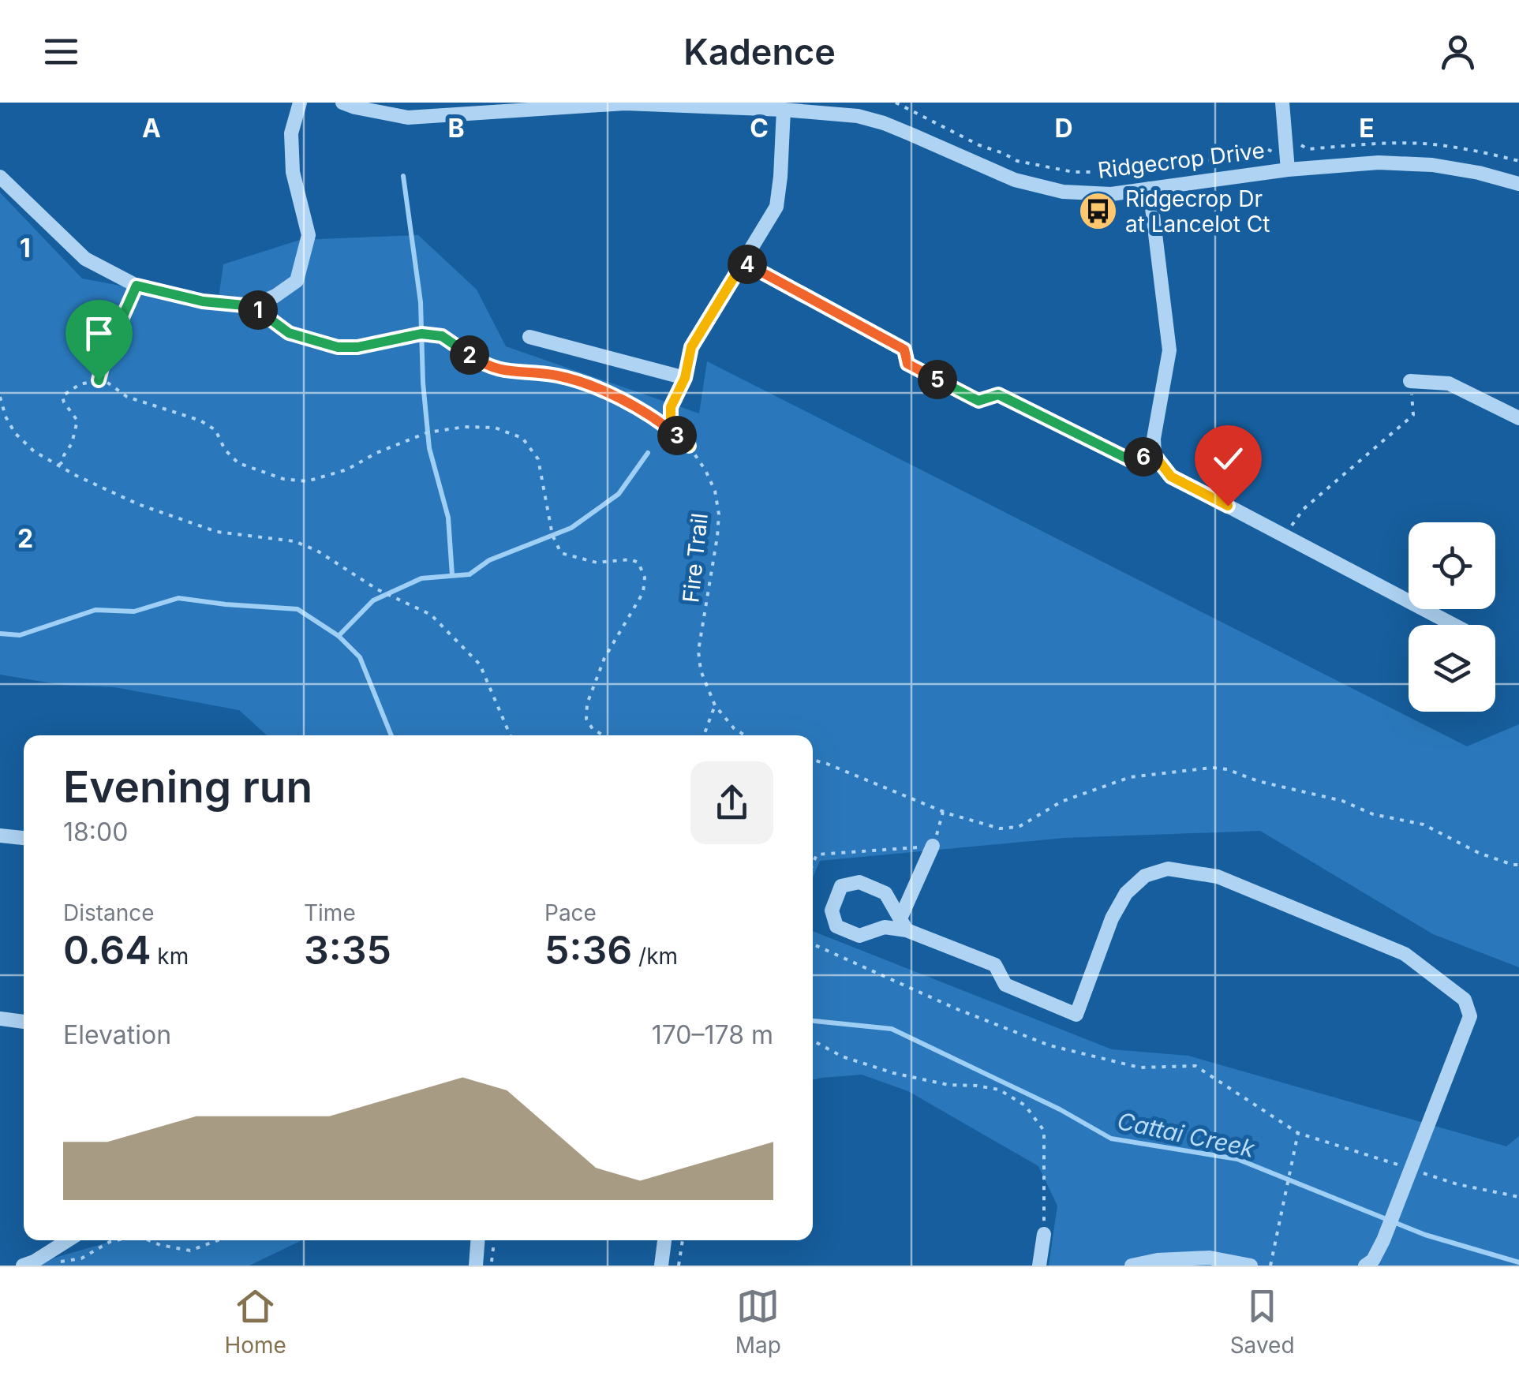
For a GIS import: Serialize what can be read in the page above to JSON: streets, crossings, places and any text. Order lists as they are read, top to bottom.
{
  "streets": {
    "street": ["Ridgecrop Drive"],
    "path": ["Fire Trail"]
  },
  "water": ["Cattai Creek"],
  "places": {
    "bus stop": ["Ridgecrop Dr at Lancelot Ct"]
  },
  "page": {
    "header": "Kadence",
    "pins": [
      "4",
      "1",
      "2",
      "5",
      "3",
      "6"
    ],
    "heading": ["Evening run", "18:00"],
    "stats": [
      ["Distance", "0.64 km"],
      ["Time", "3:35"],
      ["Pace", "5:36 /km"]
    ],
    "chart": ["Elevation", "170–178 m"],
    "tabs": ["Home", "Map", "Saved"]
  },
  "grid": {
    "columns": [
      "A",
      "B",
      "C",
      "D",
      "E"
    ],
    "rows": ["1", "2"]
  }
}
